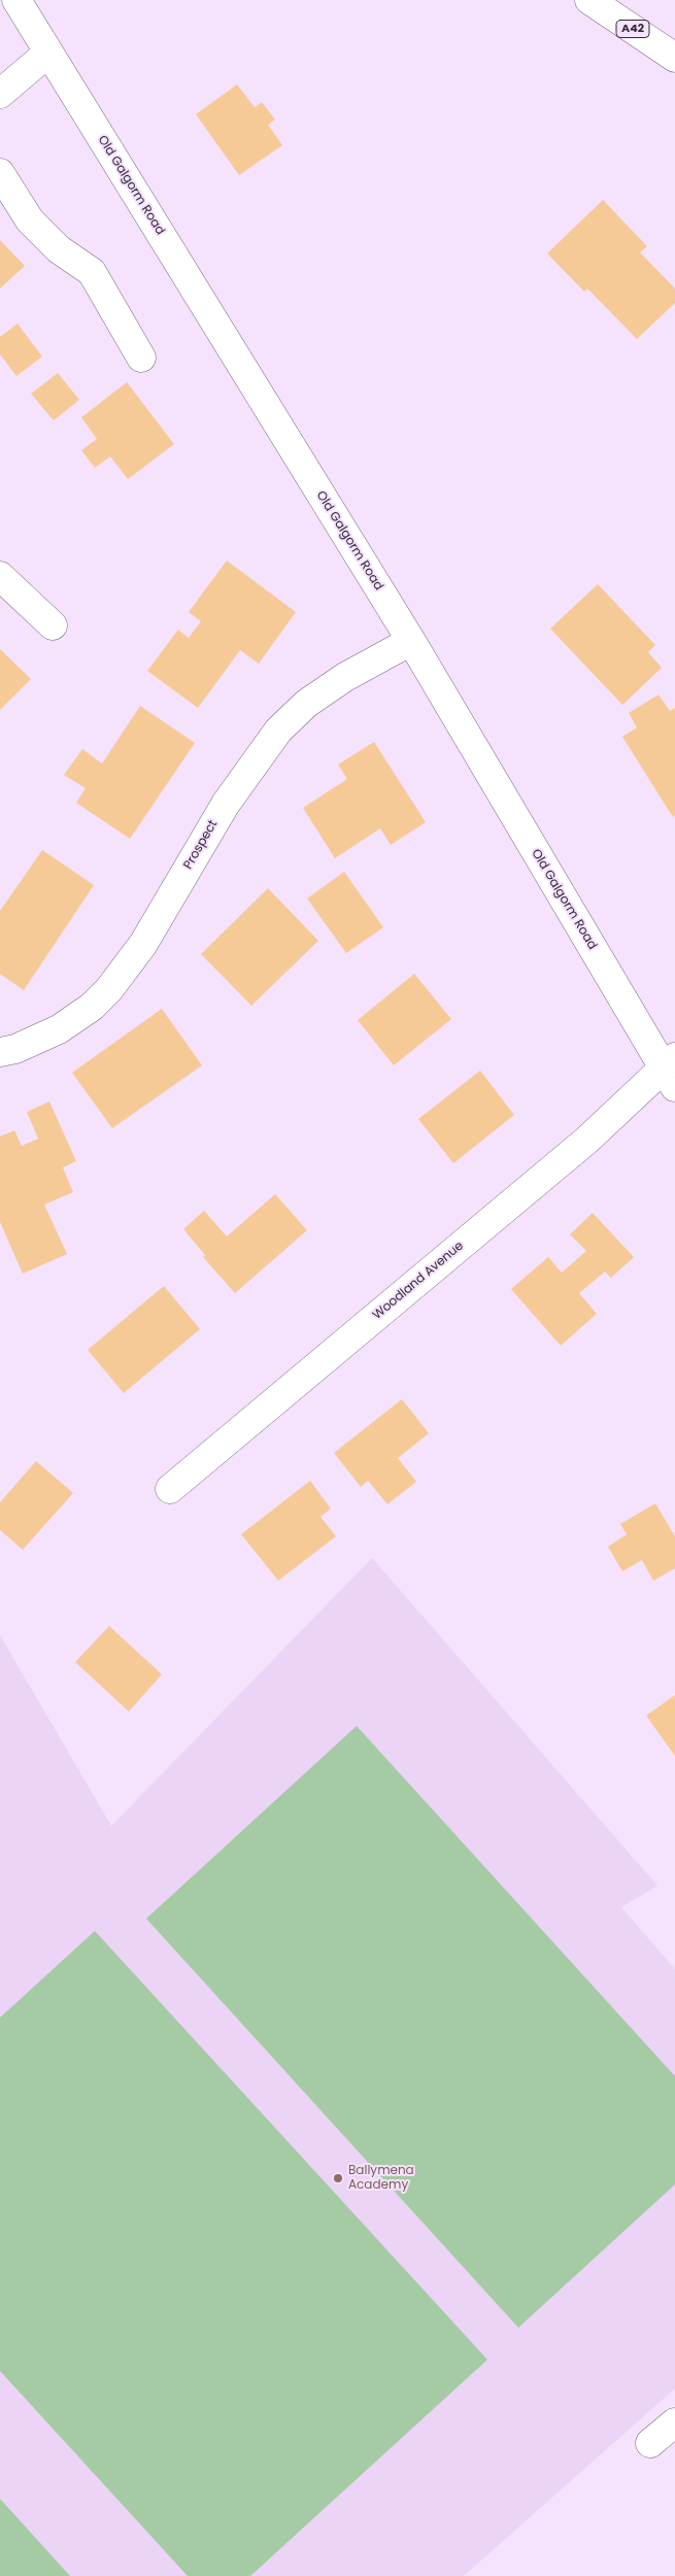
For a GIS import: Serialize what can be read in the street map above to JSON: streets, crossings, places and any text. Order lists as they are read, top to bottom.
{
  "streets": {
    "street": [
      "A42",
      "Old Galgorm Road",
      "Prospect",
      "Woodland Avenue"
    ]
  },
  "crossings": [
    ["Old Galgorm Road", "Prospect"],
    ["Old Galgorm Road", "Woodland Avenue"]
  ],
  "places": ["Ballymena Academy"]
}
